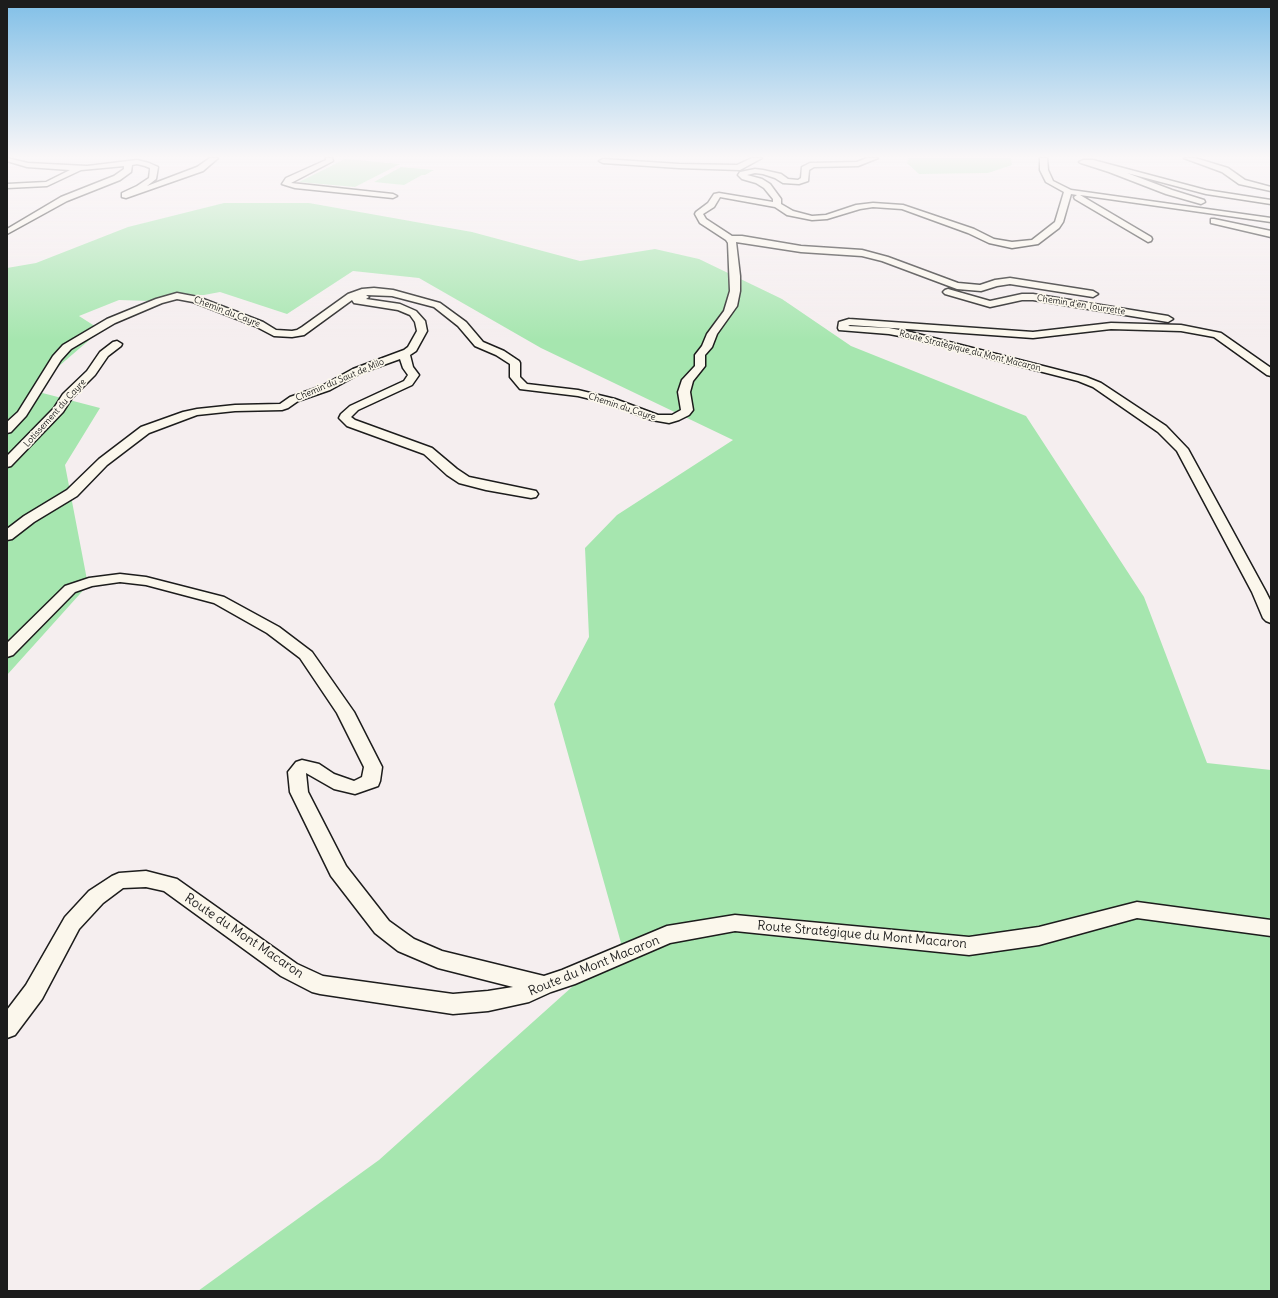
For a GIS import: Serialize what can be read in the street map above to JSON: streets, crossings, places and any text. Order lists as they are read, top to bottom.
{
  "streets": {
    "street": [
      "Chemin d'en Tourrette",
      "Chemin du Cayre",
      "Route Stratégique du Mont Macaron",
      "Chemin du Saut de Milo",
      "Lotissement du Cayre",
      "Route du Mont Macaron"
    ]
  },
  "crossings": [
    ["Chemin d'en Tourrette", "Route Stratégique du Mont Macaron"],
    ["Chemin du Cayre", "Chemin du Saut de Milo"],
    ["Route Stratégique du Mont Macaron", "Route du Mont Macaron"]
  ]
}
